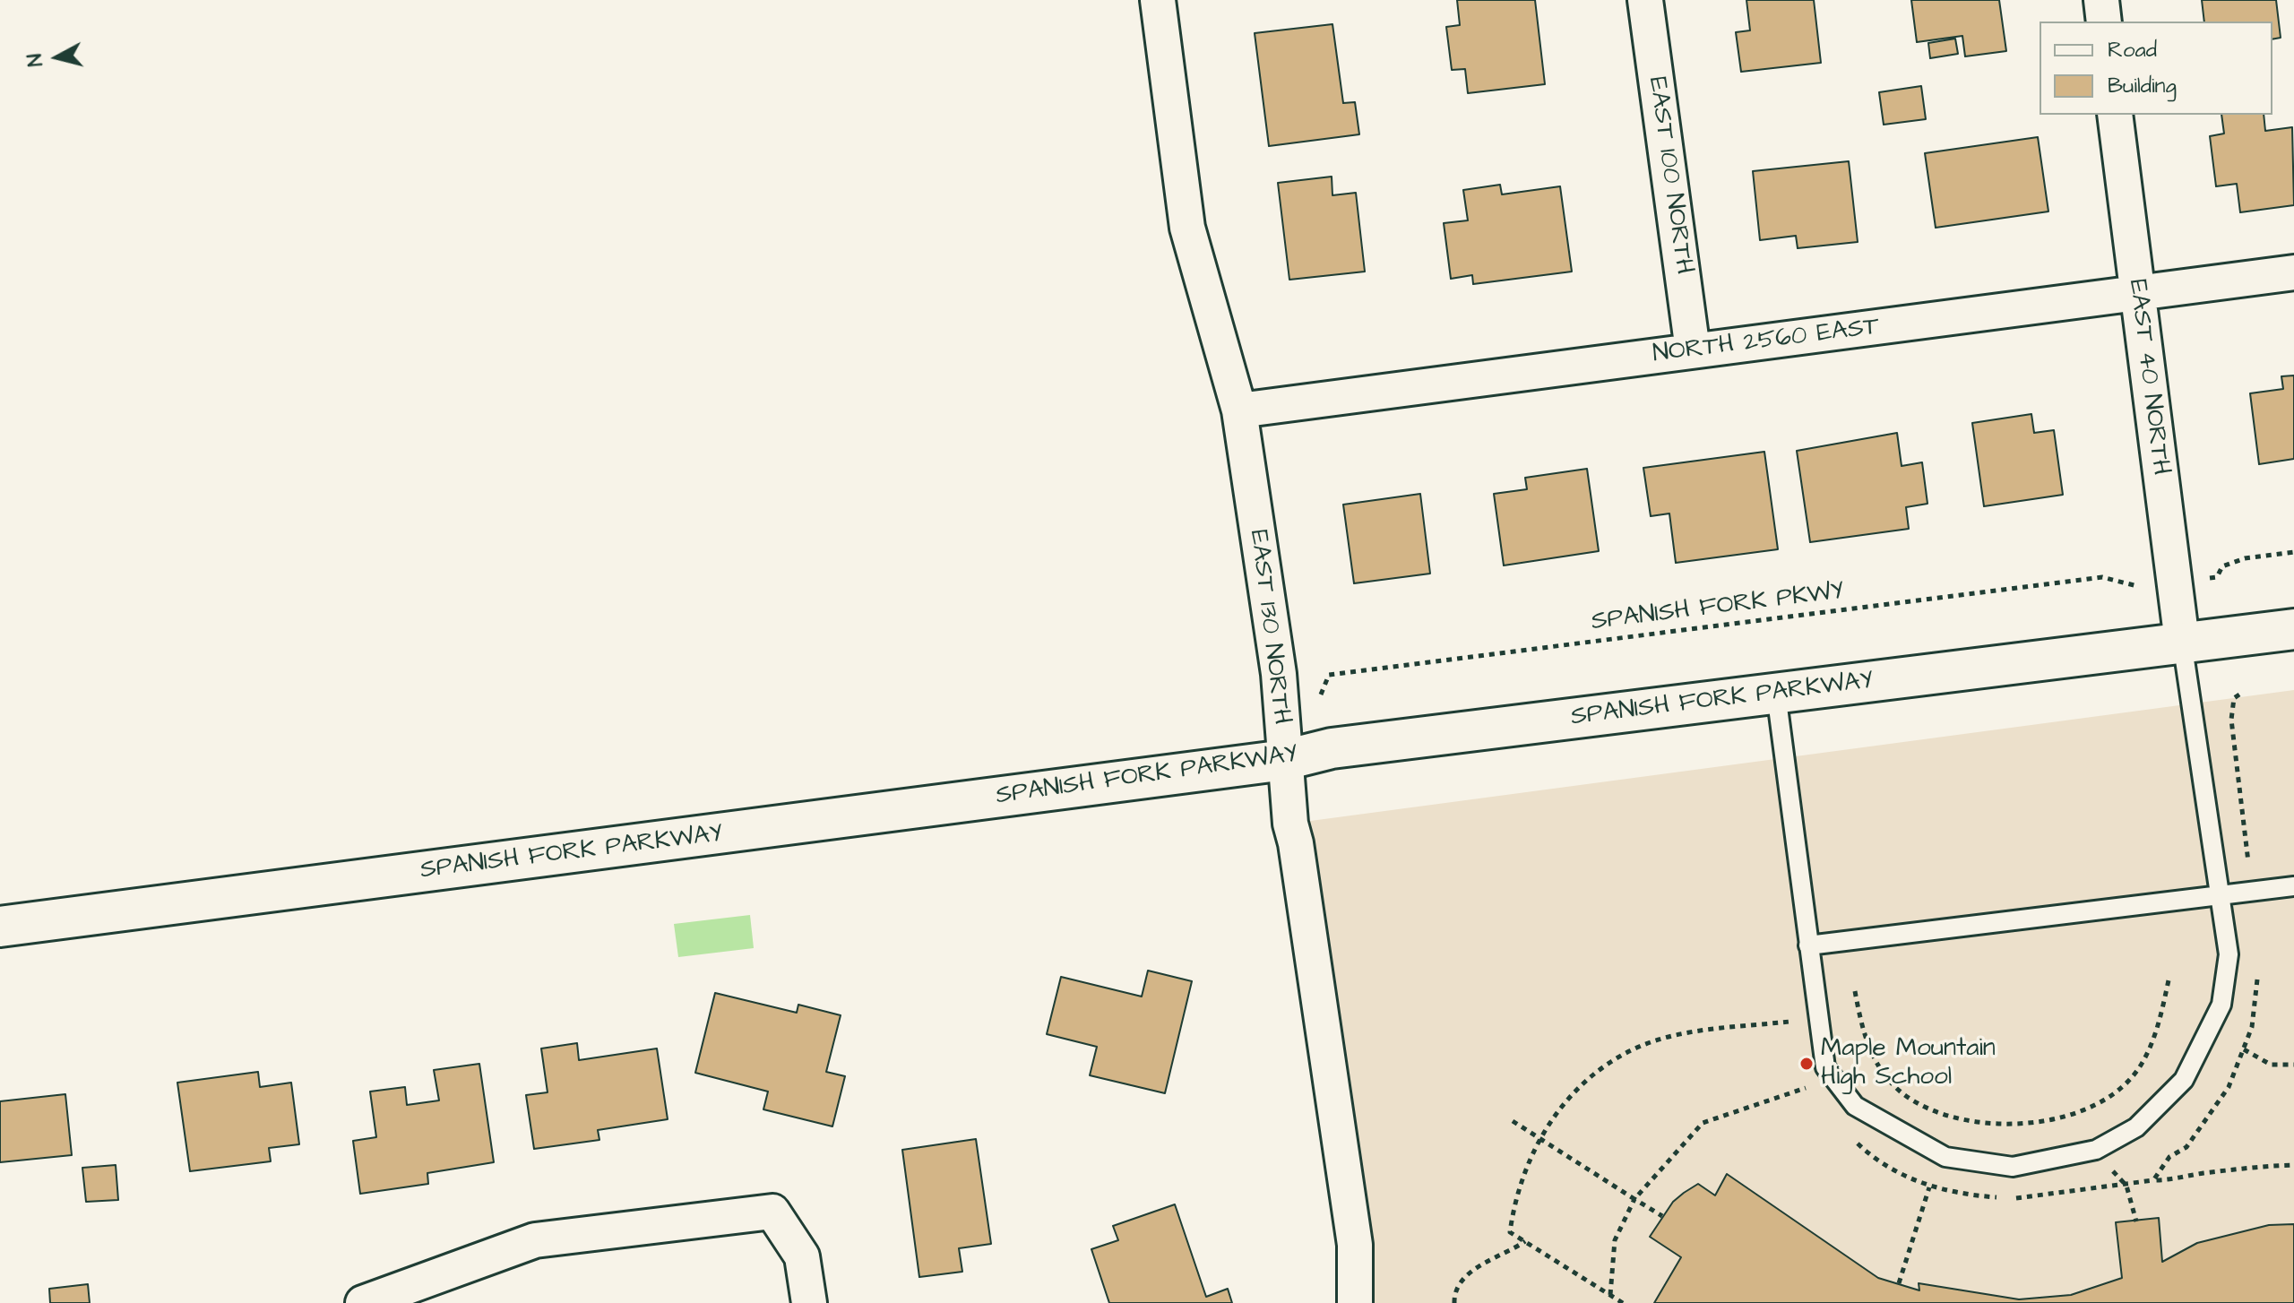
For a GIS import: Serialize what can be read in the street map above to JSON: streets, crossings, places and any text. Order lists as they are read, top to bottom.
{
  "streets": {
    "street": [
      "EAST 100 NORTH",
      "NORTH 2560 EAST",
      "EAST 40 NORTH",
      "EAST 130 NORTH",
      "SPANISH FORK PARKWAY"
    ],
    "path": ["SPANISH FORK PKWY"]
  },
  "crossings": [
    ["EAST 100 NORTH", "NORTH 2560 EAST"],
    ["NORTH 2560 EAST", "EAST 40 NORTH"],
    ["NORTH 2560 EAST", "EAST 130 NORTH"],
    ["EAST 40 NORTH", "SPANISH FORK PARKWAY"],
    ["EAST 130 NORTH", "SPANISH FORK PARKWAY"]
  ],
  "places": ["Maple Mountain High School"],
  "legend": ["Road", "Building"],
  "north": "left"
}
